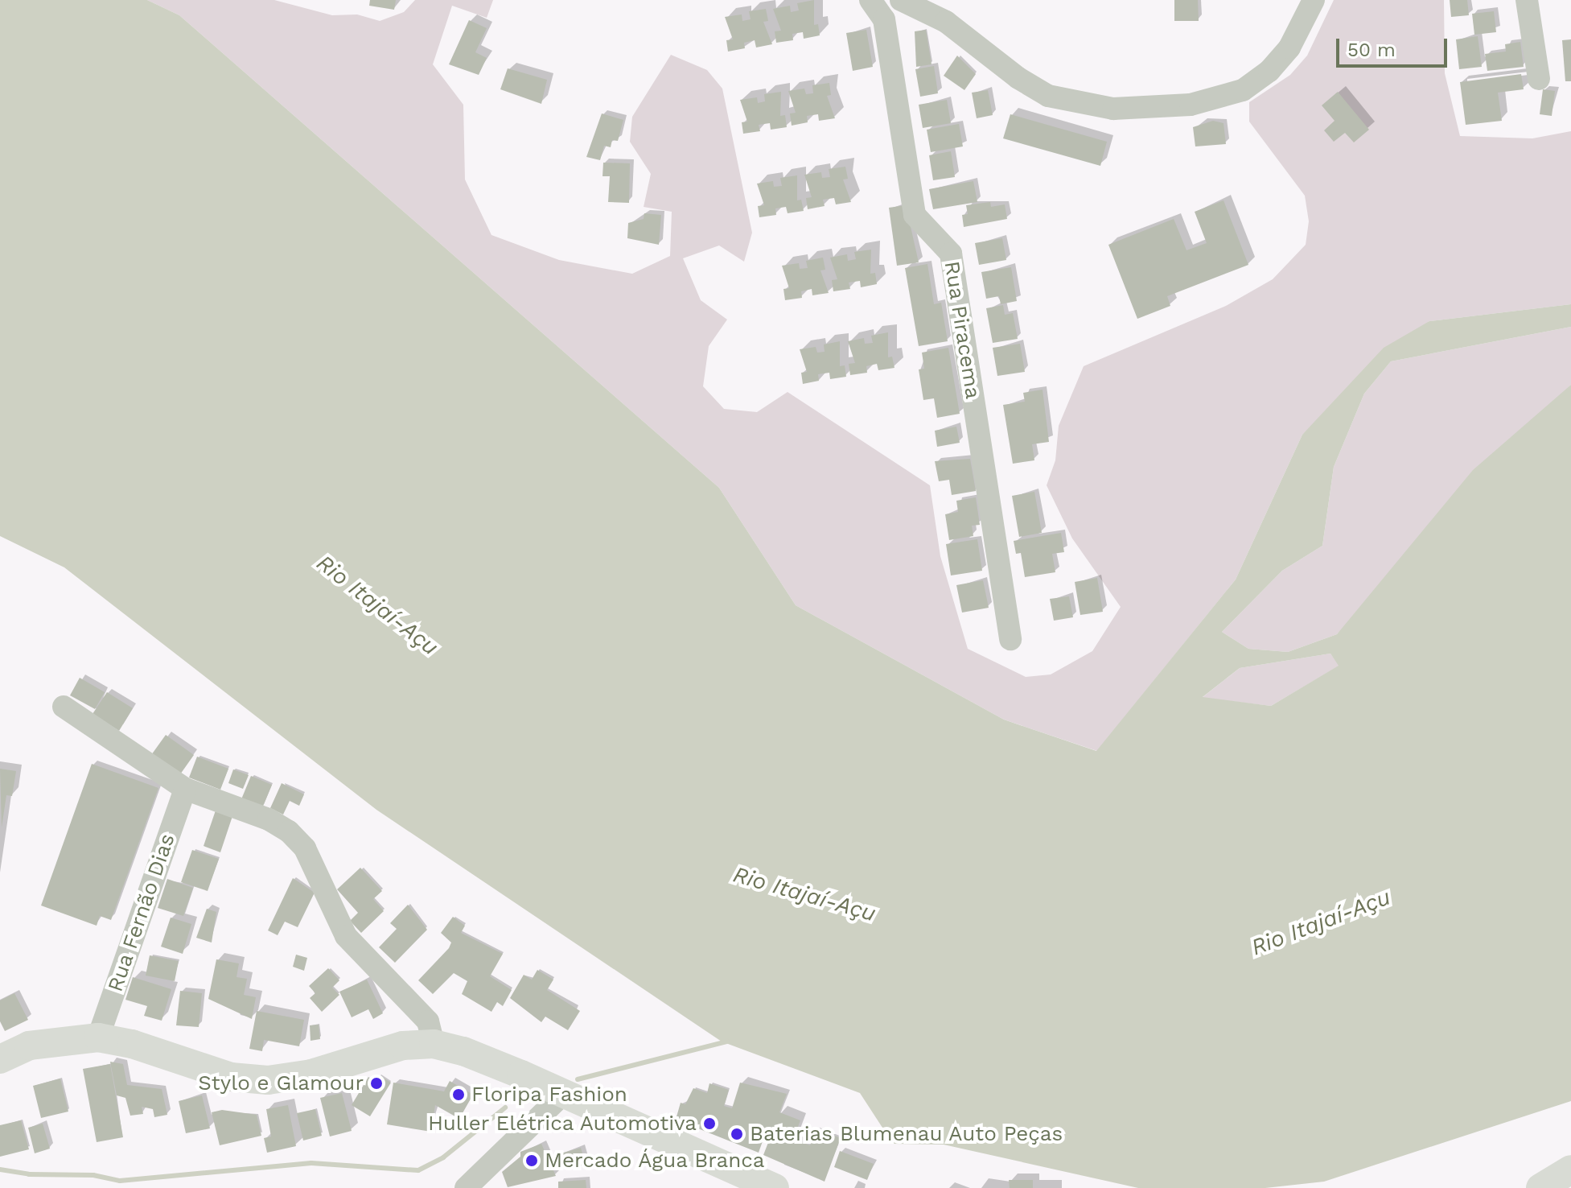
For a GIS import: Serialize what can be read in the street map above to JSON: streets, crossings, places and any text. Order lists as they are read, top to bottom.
{
  "streets": {
    "street": ["Rua Piracema", "Rua Fernão Dias"]
  },
  "water": ["Rio Itajaí-Açu"],
  "places": [
    "Stylo e Glamour",
    "Floripa Fashion",
    "Huller Elétrica Automotiva",
    "Baterias Blumenau Auto Peças",
    "Mercado Água Branca"
  ],
  "scale_bar": "50 m"
}
